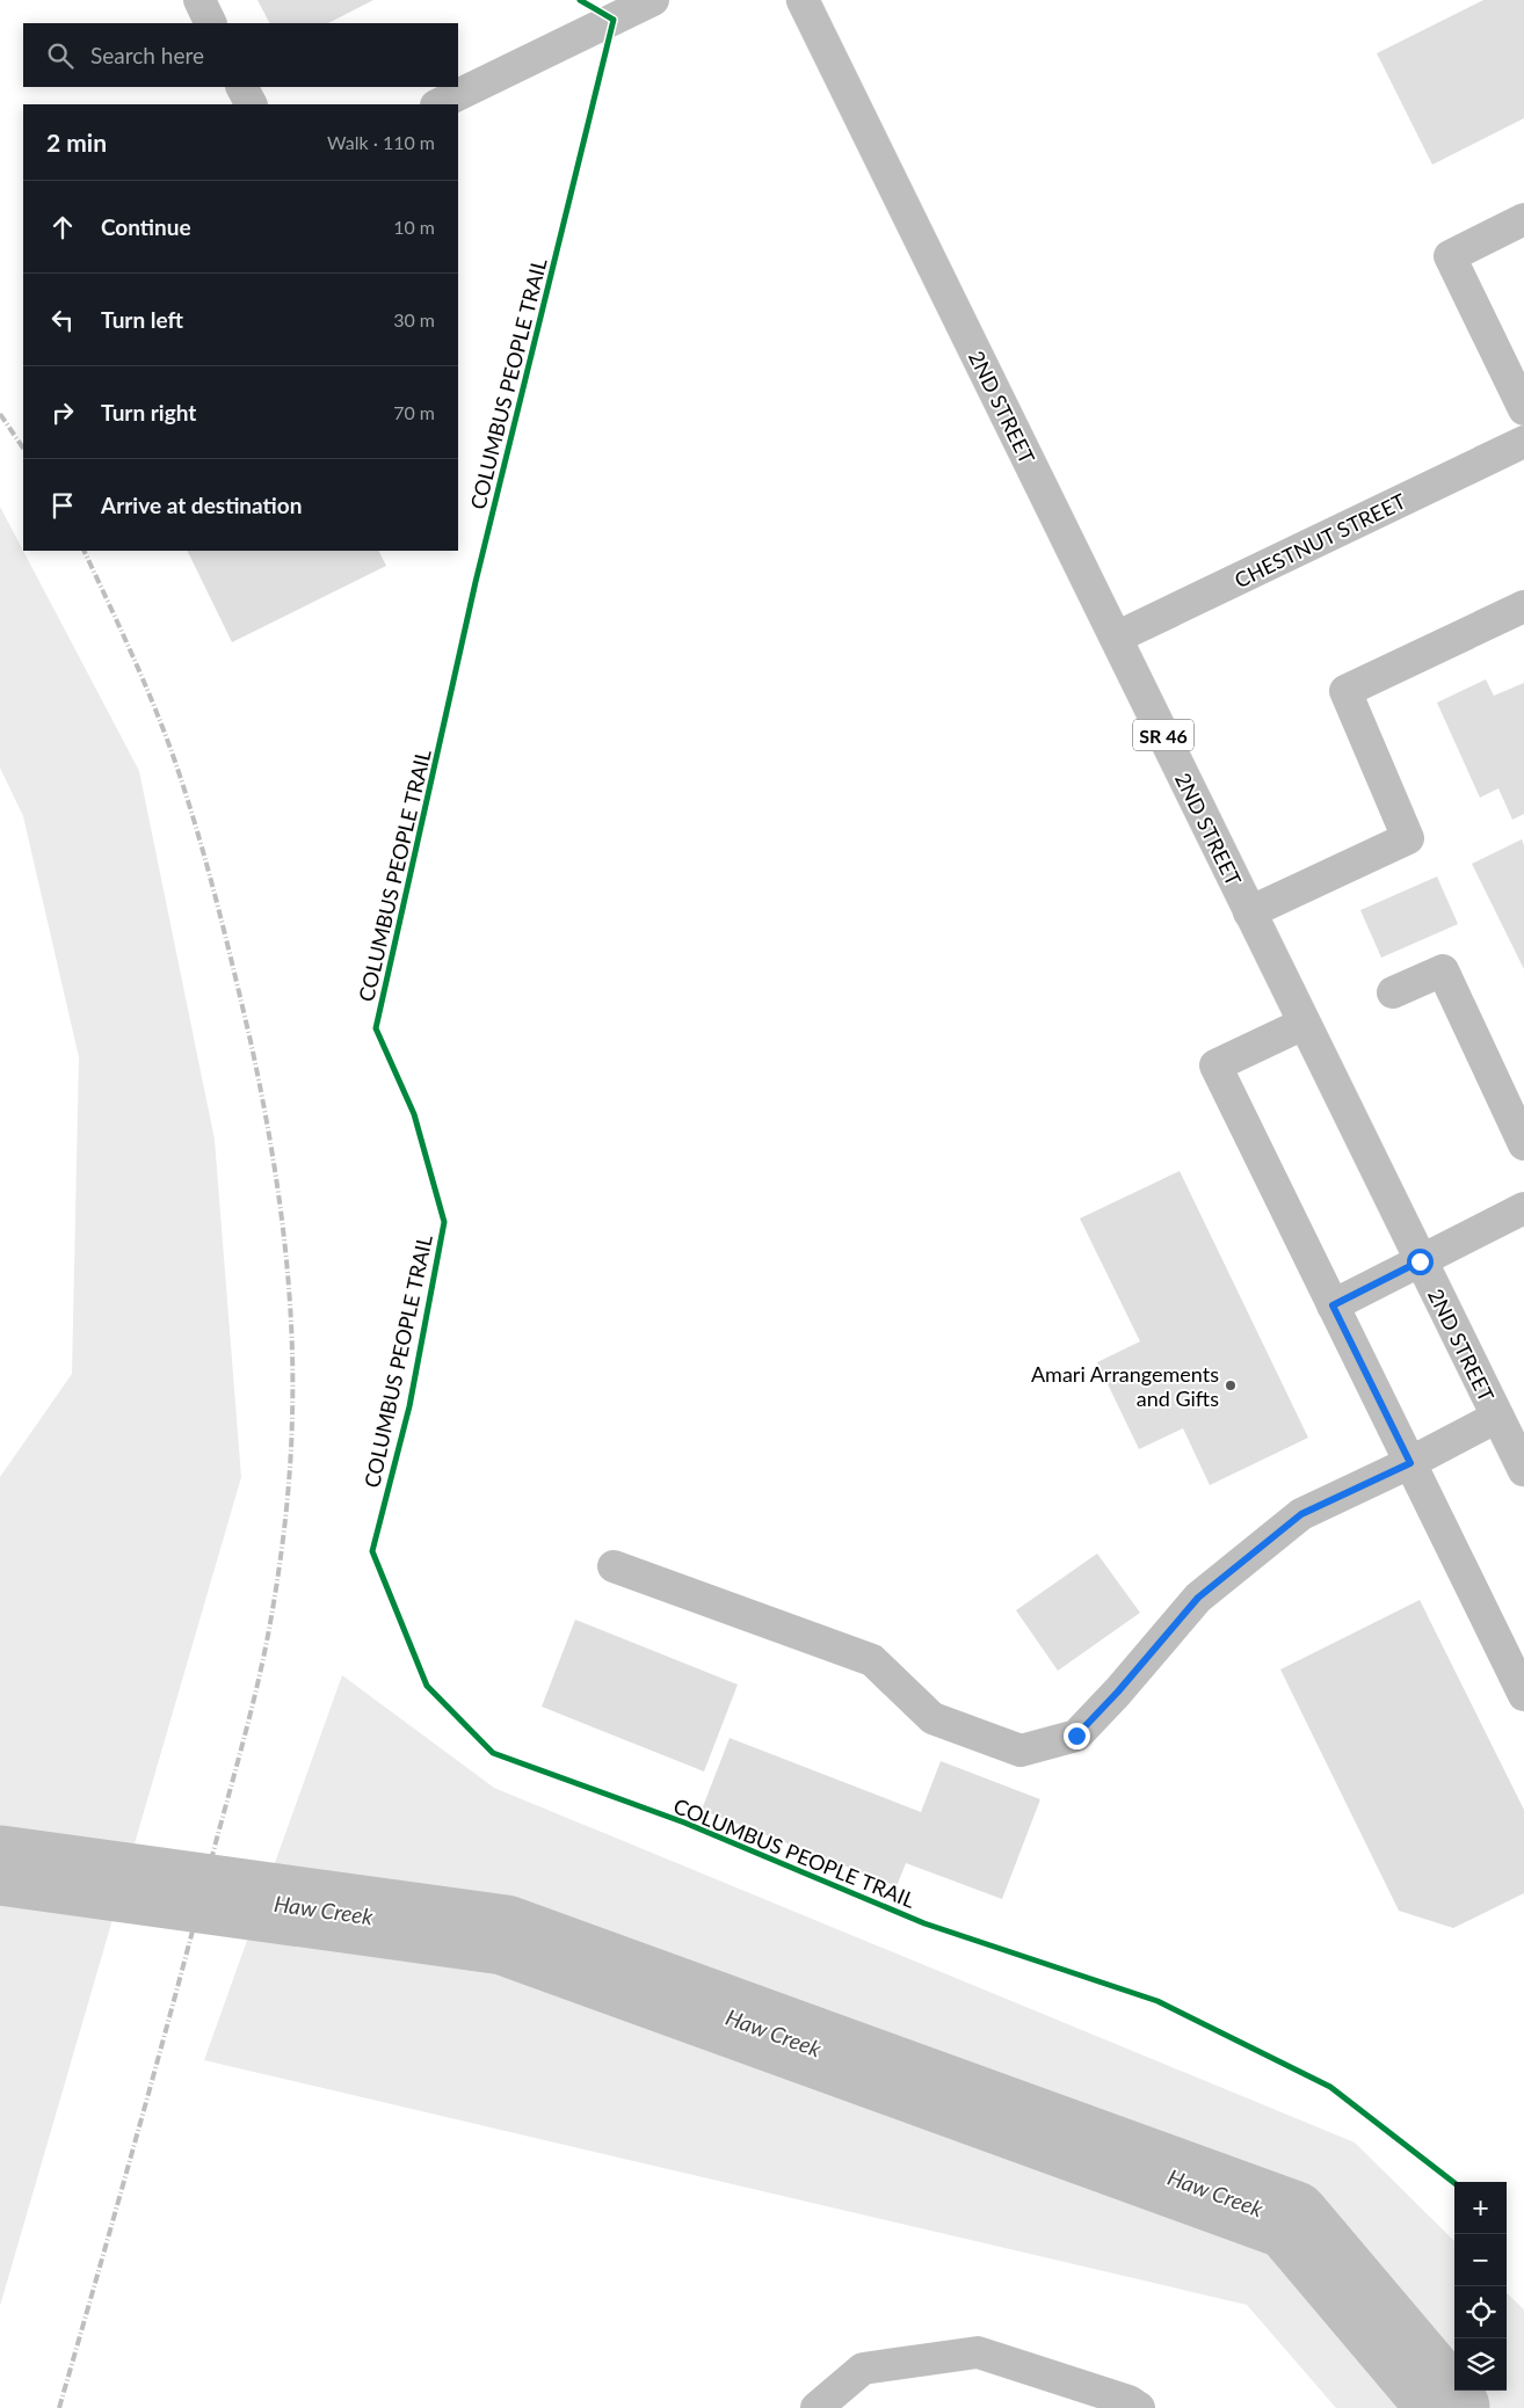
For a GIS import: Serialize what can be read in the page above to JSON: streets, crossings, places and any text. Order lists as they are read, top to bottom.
{
  "streets": {
    "main road": ["2ND STREET", "CHESTNUT STREET", "SR 46"],
    "cycle path": ["COLUMBUS PEOPLE TRAIL"]
  },
  "crossings": [
    ["2ND STREET", "CHESTNUT STREET"]
  ],
  "water": ["Haw Creek"],
  "places": ["Amari Arrangements and Gifts"],
  "page": {
    "search": "Search here",
    "heading": ["2 min", "Walk · 110 m"],
    "list": [
      ["Continue", "10 m"],
      ["Turn left", "30 m"],
      ["Turn right", "70 m"],
      "Arrive at destination"
    ],
    "map_buttons": ["+", "−"]
  }
}
